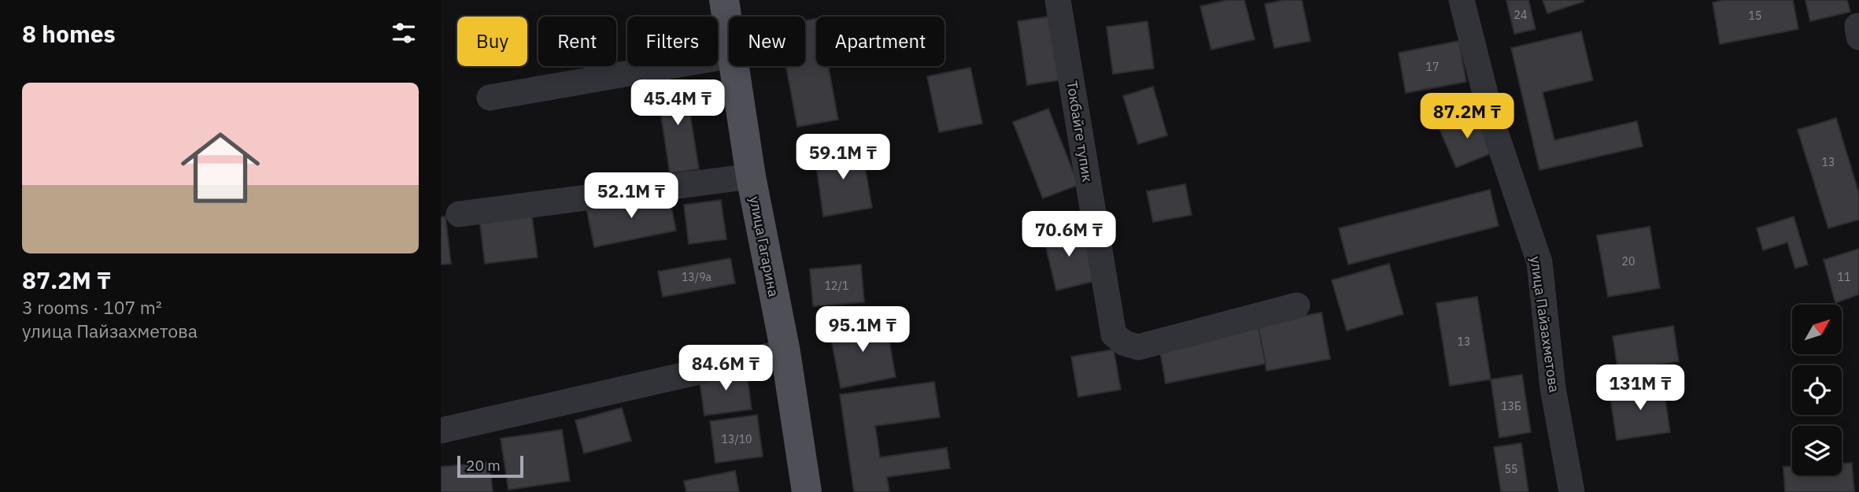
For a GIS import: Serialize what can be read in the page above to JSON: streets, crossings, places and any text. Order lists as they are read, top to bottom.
{
  "streets": {
    "main road": ["улица Гагарина"],
    "street": ["Токбайге тупик", "улица Пайзахметова"]
  },
  "house_numbers": [
    "24",
    "15",
    "17",
    "13",
    "20",
    "13/9а",
    "11",
    "12/1",
    "13",
    "13Б",
    "13/10",
    "55"
  ],
  "scale_bar": "20 m",
  "north": "top right",
  "page": {
    "heading": "8 homes",
    "chip": [
      "Buy",
      "Rent",
      "Filters",
      "New",
      "Apartment"
    ],
    "list": [
      {
        "name": "87.2M ₸",
        "note": "3 rooms · 107 m² · улица Пайзахметова"
      }
    ],
    "price": [
      "45.4M ₸",
      "87.2M ₸",
      "59.1M ₸",
      "52.1M ₸",
      "70.6M ₸",
      "95.1M ₸",
      "84.6M ₸",
      "131M ₸"
    ],
    "scale": "20 m"
  }
}
